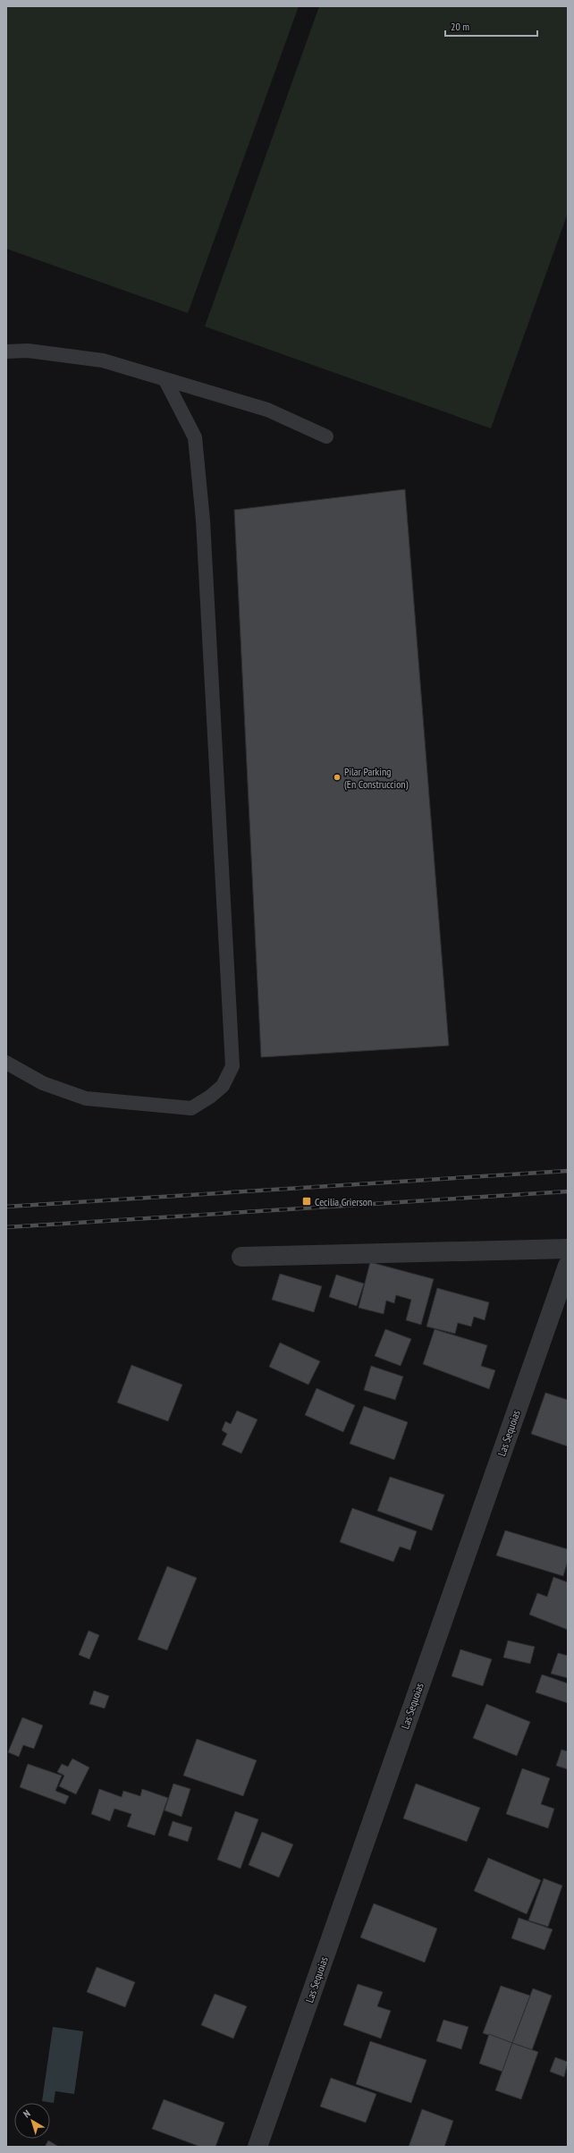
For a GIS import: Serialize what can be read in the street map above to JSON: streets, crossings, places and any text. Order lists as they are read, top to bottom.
{
  "streets": {
    "street": ["Las Sequoias"]
  },
  "places": {
    "other": ["Pilar Parking (En Construccion)"],
    "transit": ["Cecilia Grierson"]
  },
  "scale_bar": "20 m",
  "north": "top left"
}
